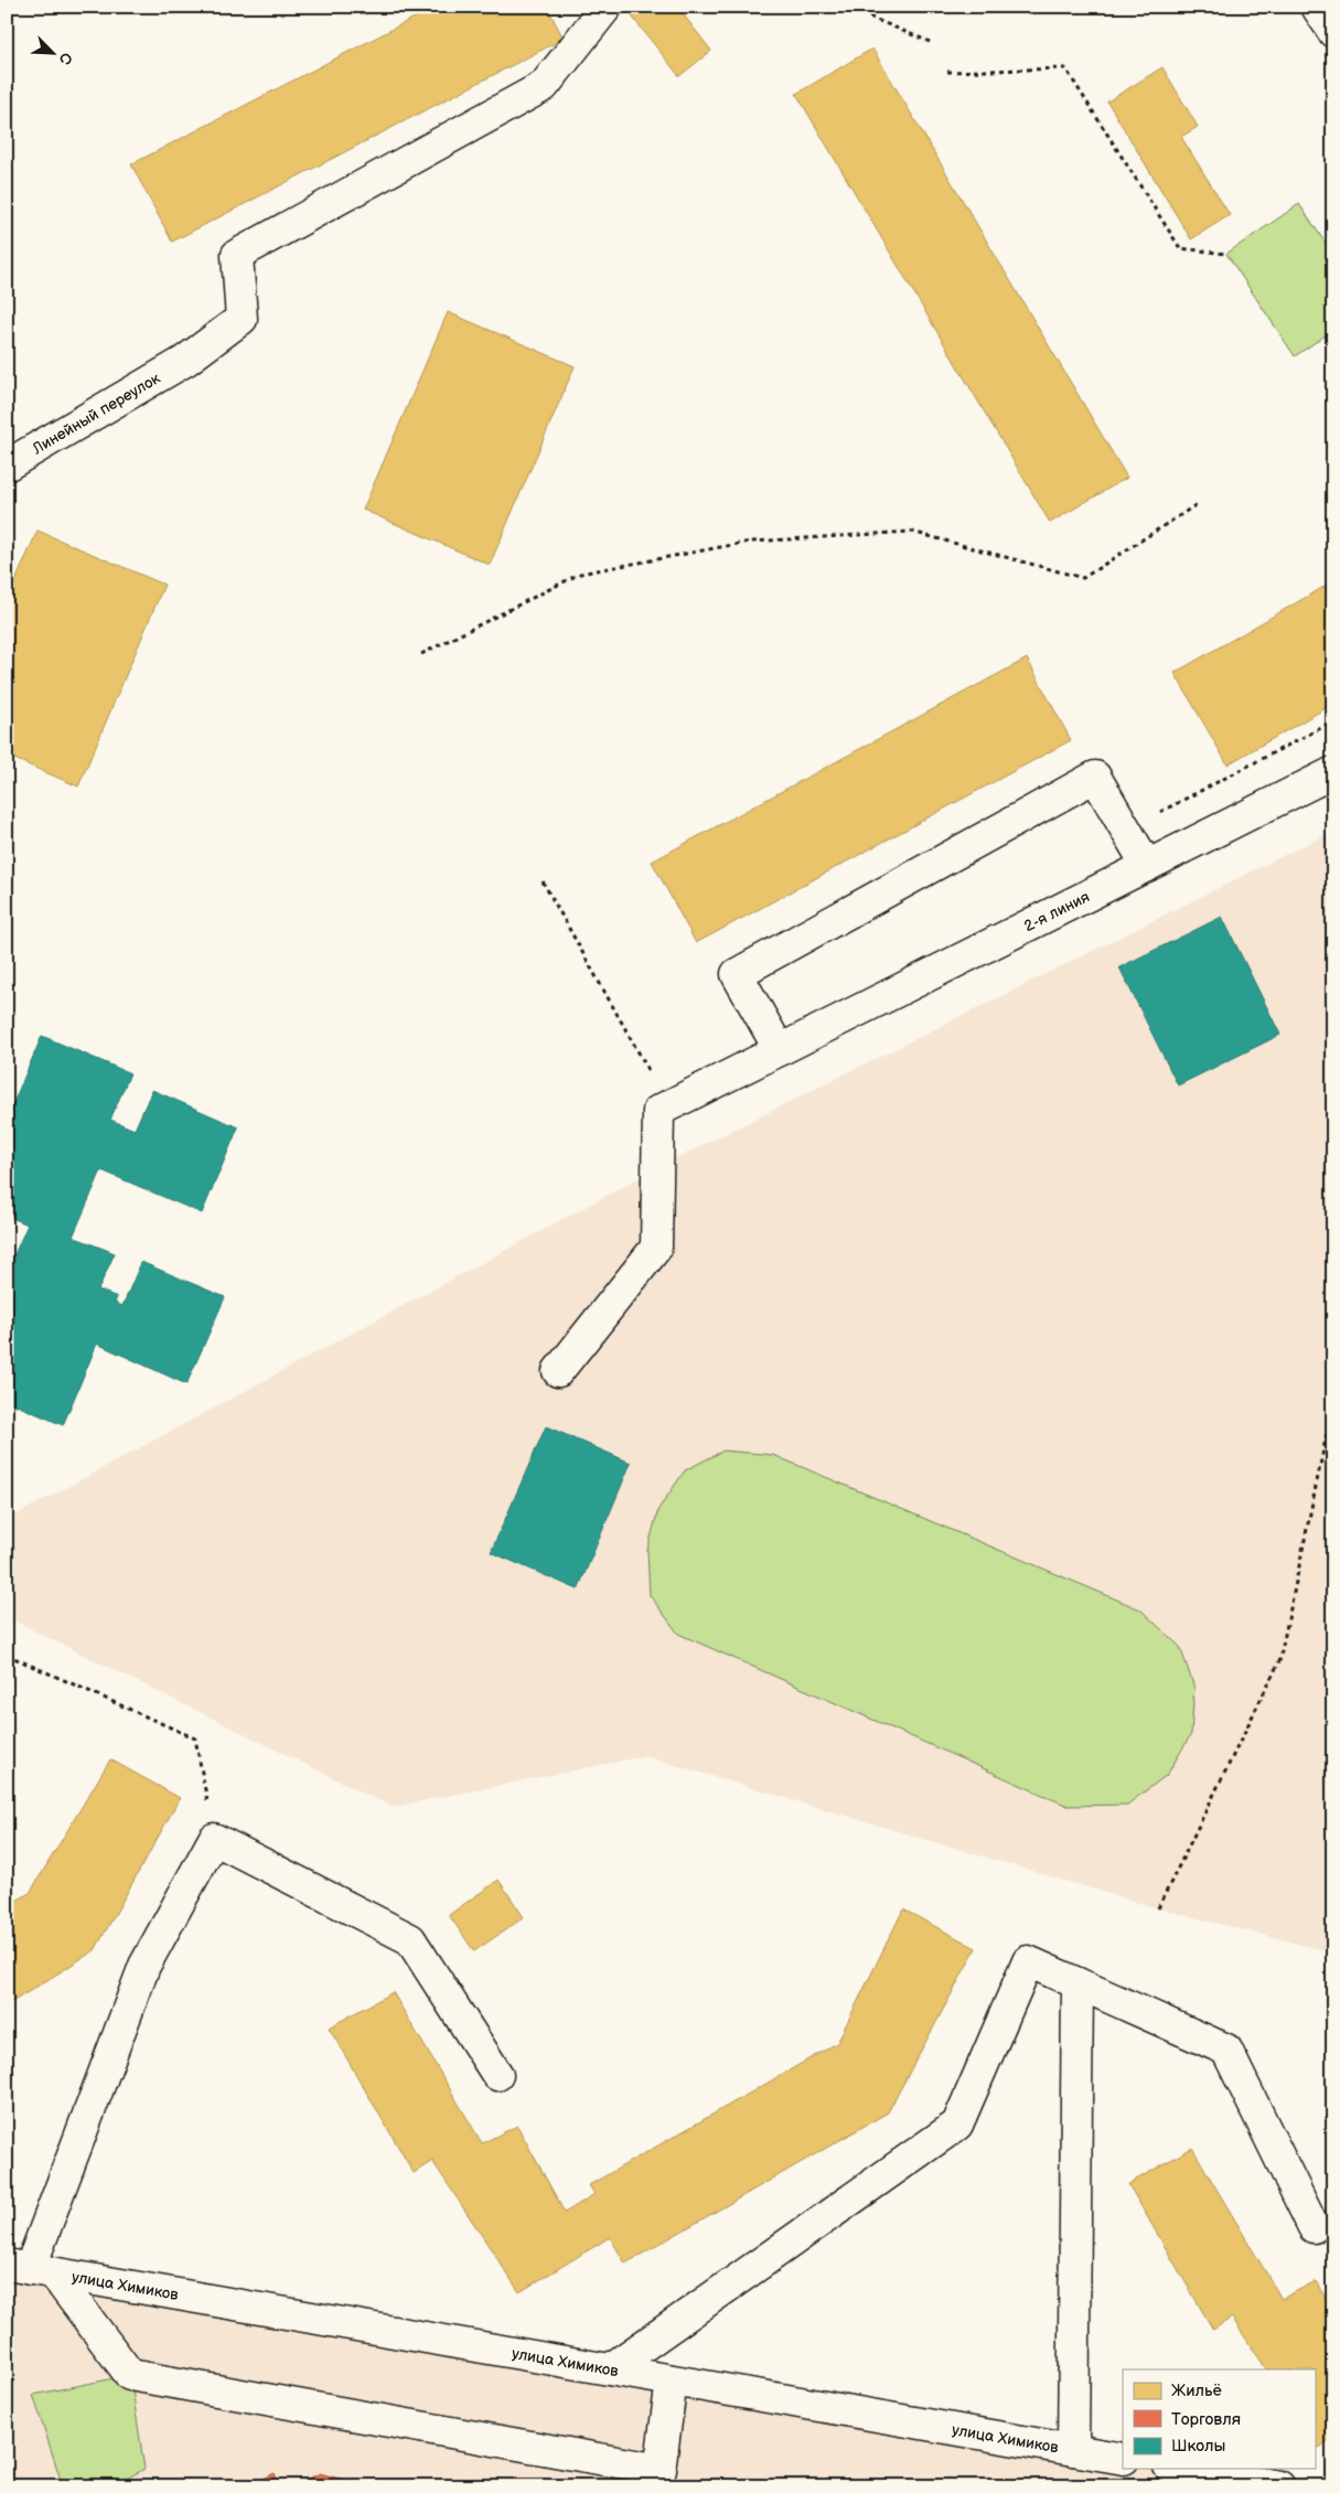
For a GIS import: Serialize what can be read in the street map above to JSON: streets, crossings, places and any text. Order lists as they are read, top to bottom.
{
  "streets": {
    "street": ["Линейный переулок", "2-я линия", "улица Химиков"]
  },
  "legend": ["Жильё", "Торговля", "Школы"],
  "north": "bottom right"
}
